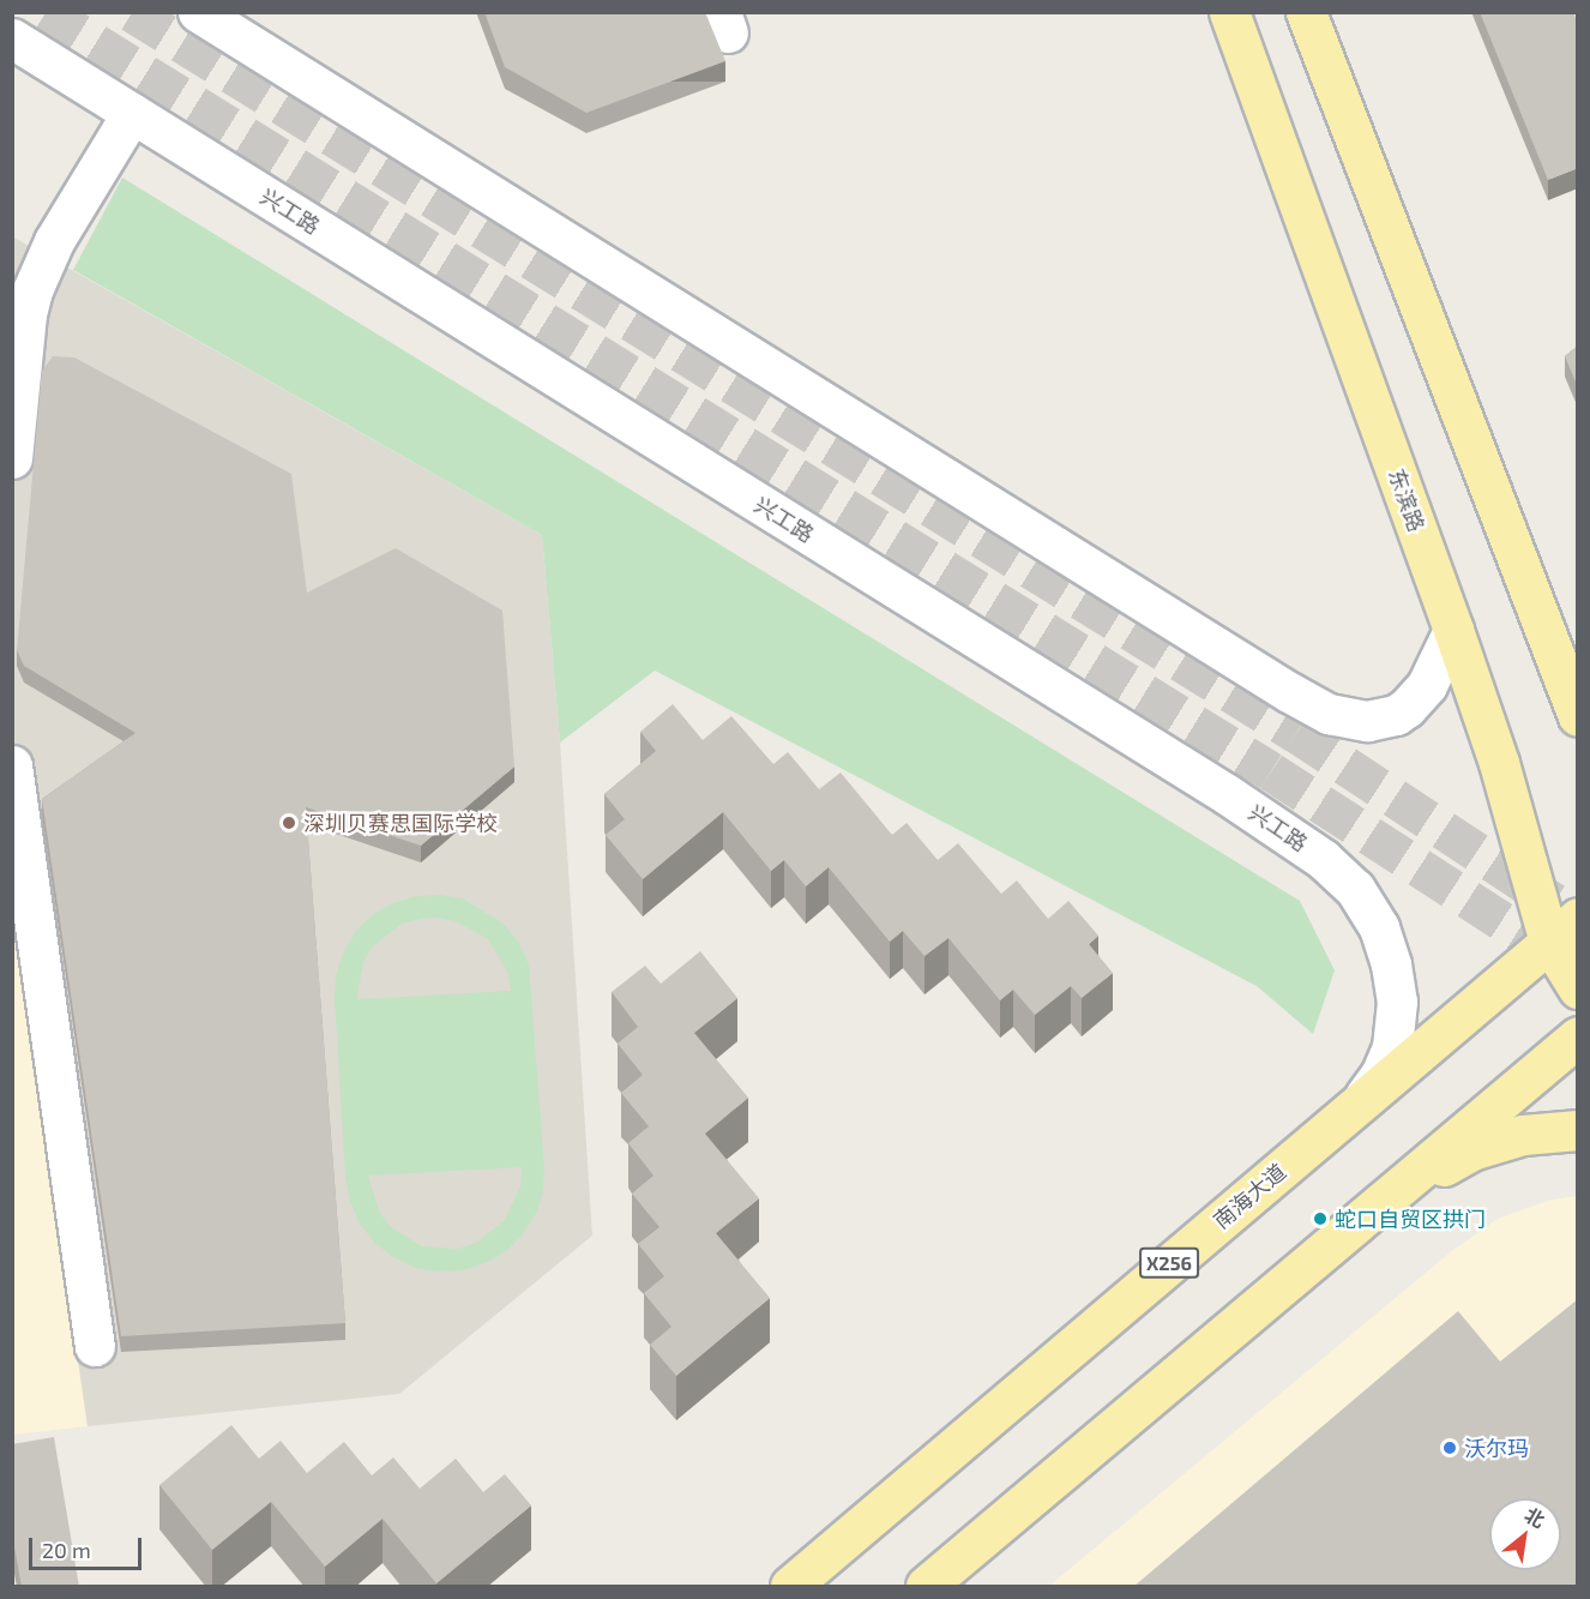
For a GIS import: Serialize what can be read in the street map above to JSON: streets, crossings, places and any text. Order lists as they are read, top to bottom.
{
  "streets": {
    "main road": ["东滨路", "南海大道", "X256"],
    "street": ["兴工路"]
  },
  "crossings": [
    ["兴工路", "南海大道"],
    ["东滨路", "南海大道"]
  ],
  "places": ["深圳贝赛思国际学校", "蛇口自贸区拱门", "沃尔玛"],
  "scale_bar": "20 m",
  "north": "top right"
}
